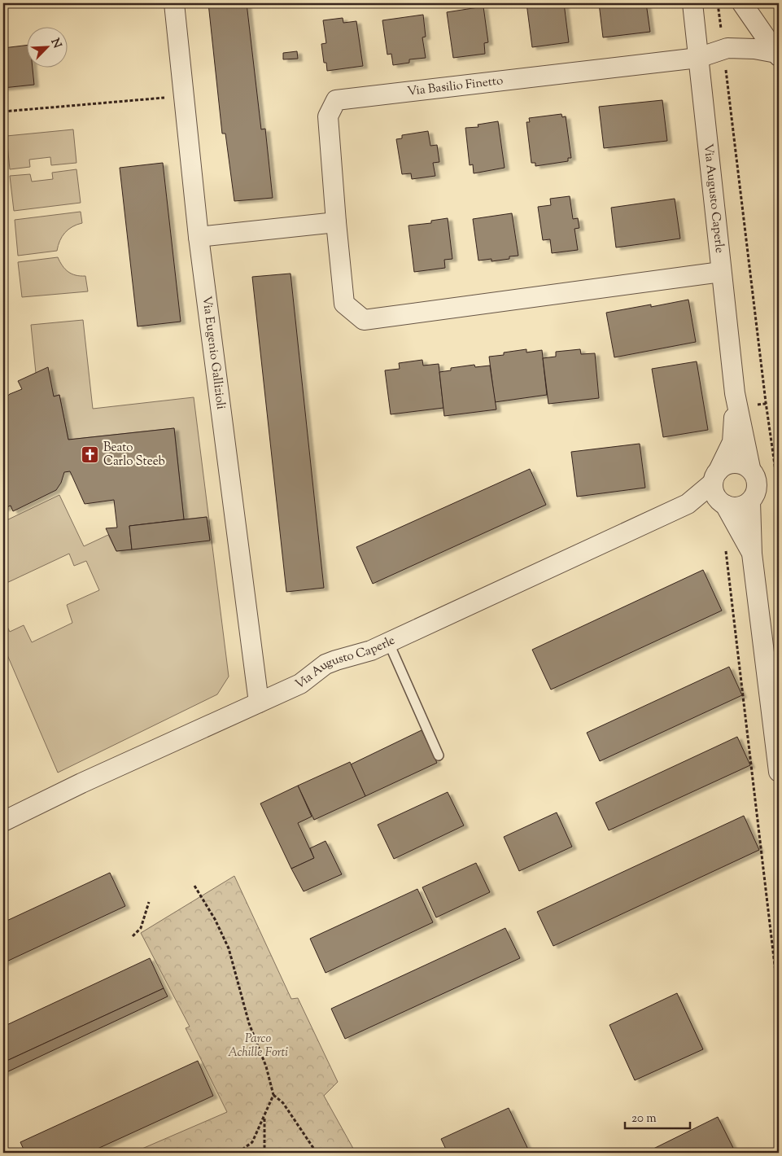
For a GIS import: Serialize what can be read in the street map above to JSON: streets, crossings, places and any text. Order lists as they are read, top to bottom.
{
  "streets": {
    "street": ["Via Basilio Finetto", "Via Augusto Caperle", "Via Eugenio Gallizioli"]
  },
  "crossings": [
    ["Via Basilio Finetto", "Via Augusto Caperle"],
    ["Via Augusto Caperle", "Via Eugenio Gallizioli"]
  ],
  "parks": ["Parco Achille Forti"],
  "places": {
    "church": ["Beato Carlo Steeb"]
  },
  "scale_bar": "20 m",
  "north": "top right"
}
